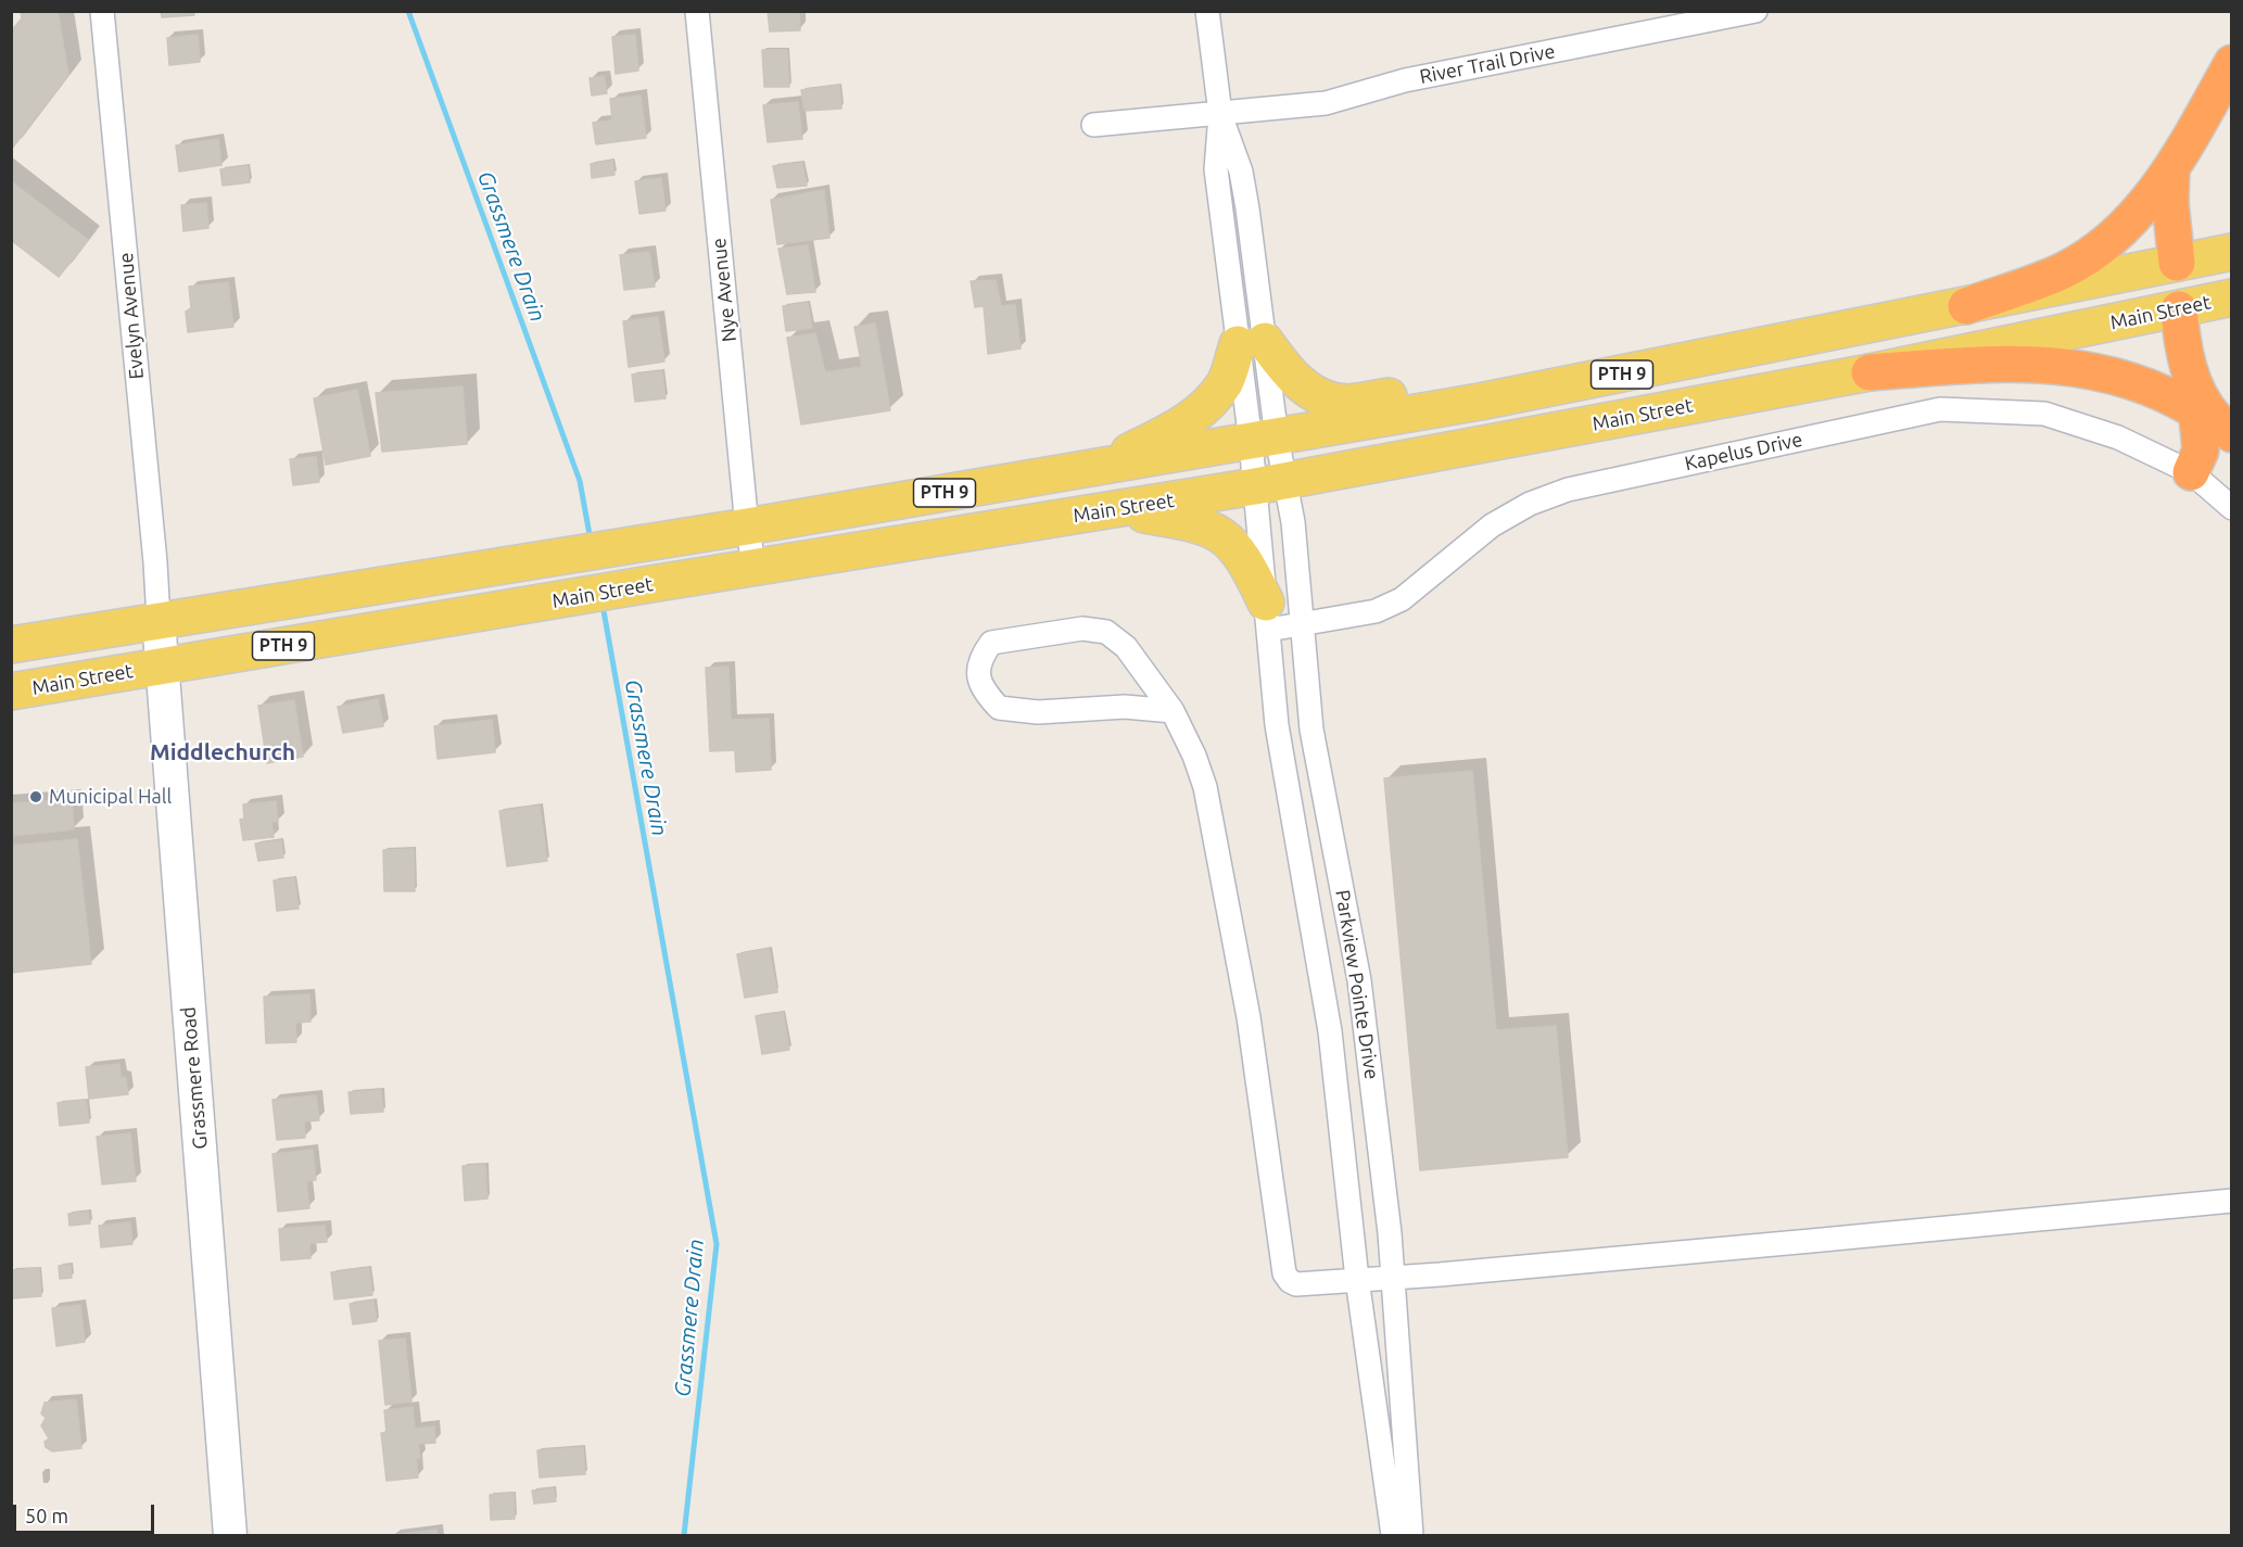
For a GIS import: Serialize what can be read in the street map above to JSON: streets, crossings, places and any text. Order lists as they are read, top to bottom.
{
  "streets": {
    "main road": ["Main Street", "PTH 9"],
    "street": [
      "River Trail Drive",
      "Nye Avenue",
      "Evelyn Avenue",
      "Kapelus Drive",
      "Parkview Pointe Drive",
      "Grassmere Road"
    ]
  },
  "crossings": [
    ["Nye Avenue", "Main Street"],
    ["Nye Avenue", "PTH 9"],
    ["Main Street", "Parkview Pointe Drive"],
    ["Main Street", "Grassmere Road"],
    ["Evelyn Avenue", "PTH 9"],
    ["Evelyn Avenue", "Grassmere Road"],
    ["PTH 9", "Parkview Pointe Drive"],
    ["PTH 9", "Grassmere Road"],
    ["Kapelus Drive", "Parkview Pointe Drive"]
  ],
  "districts": ["Middlechurch"],
  "water": ["Grassmere Drain"],
  "places": ["Municipal Hall"],
  "scale_bar": "50 m"
}
